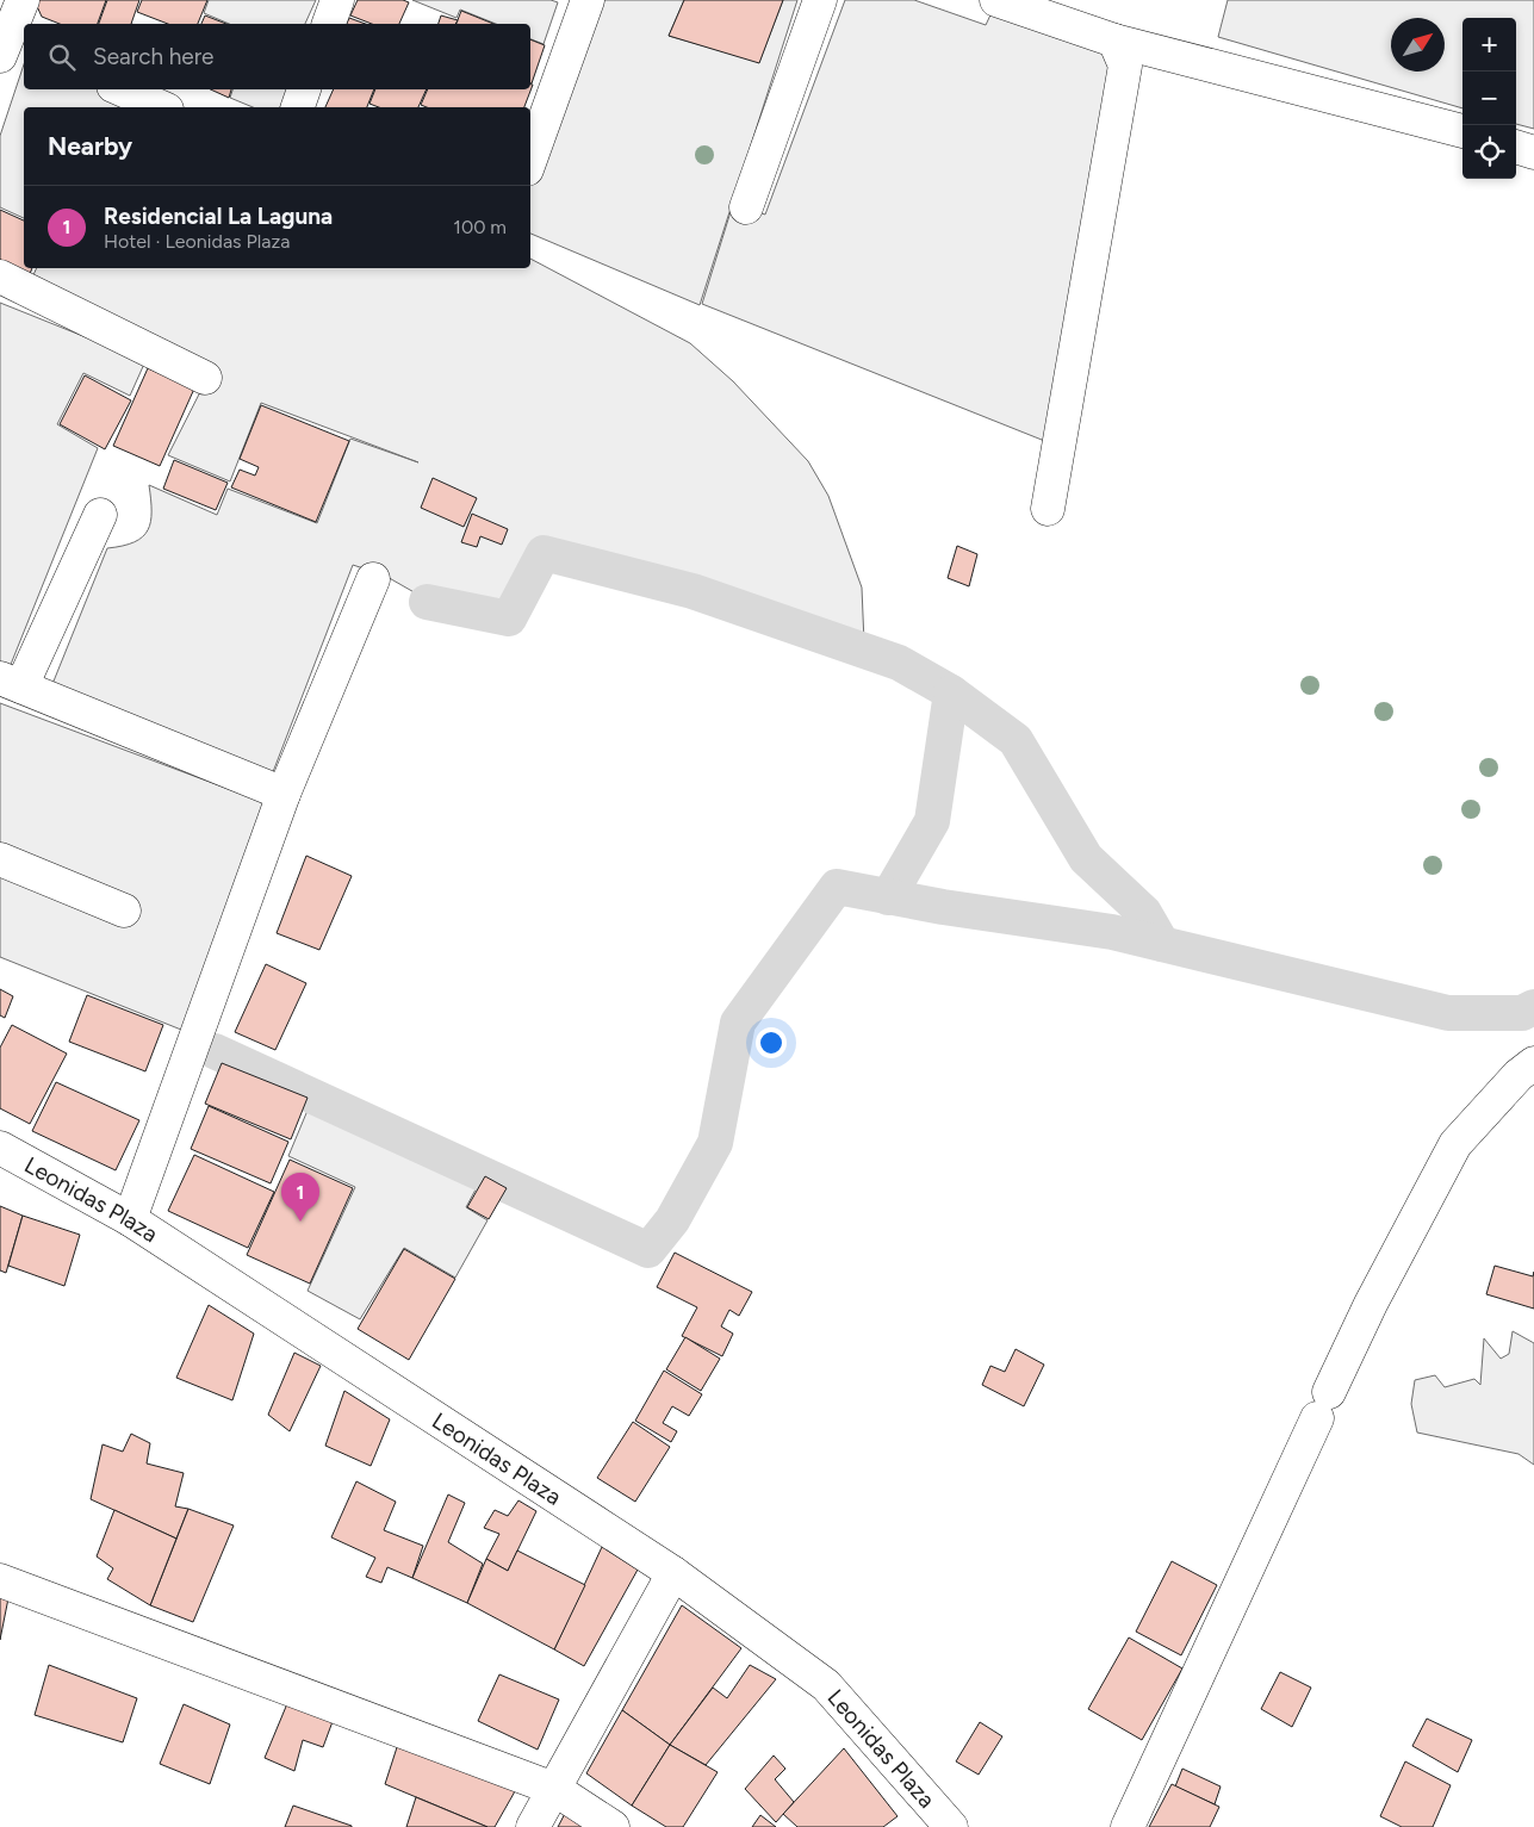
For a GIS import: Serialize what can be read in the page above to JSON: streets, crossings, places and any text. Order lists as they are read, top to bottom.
{
  "streets": {
    "street": ["Leonidas Plaza"]
  },
  "north": "top right",
  "page": {
    "map_buttons": ["+", "−"],
    "search": "Search here",
    "heading": "Nearby",
    "list": [
      {
        "mark": "1",
        "name": "Residencial La Laguna",
        "note": "Hotel · Leonidas Plaza",
        "value": "100 m"
      }
    ],
    "pins": "1"
  }
}
